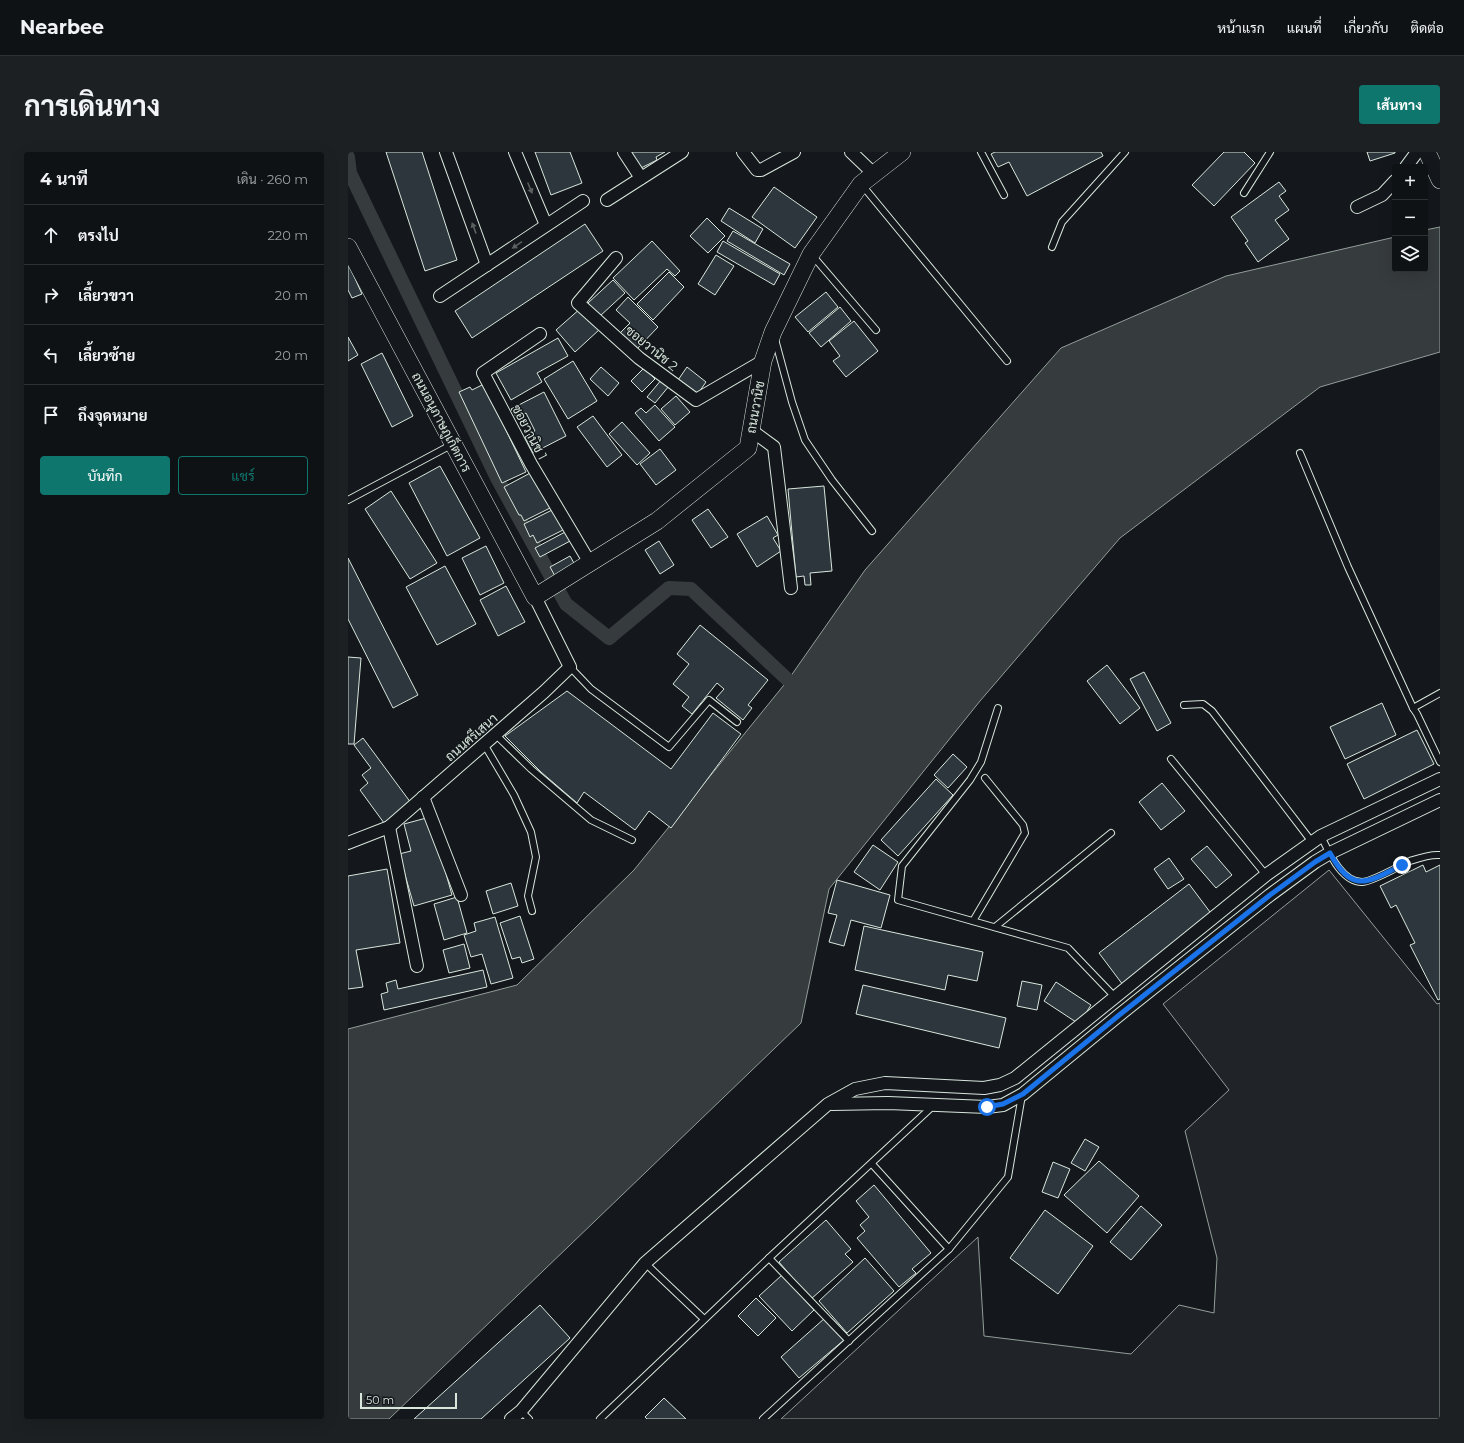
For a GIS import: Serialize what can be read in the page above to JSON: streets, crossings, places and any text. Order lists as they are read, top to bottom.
{
  "streets": {
    "street": [
      "ซอยวานิช 2",
      "ถนนวานิช",
      "ถนนอนุภาษภูเก็ตการ",
      "ซอยวานิช 1",
      "ถนนศรีเสนา"
    ]
  },
  "crossings": [
    ["ซอยวานิช 2", "ถนนวานิช"],
    ["ถนนวานิช", "ถนนอนุภาษภูเก็ตการ"],
    ["ถนนวานิช", "ซอยวานิช 1"]
  ],
  "scale_bar": "50 m",
  "page": {
    "header": "Nearbee",
    "nav": [
      "หน้าแรก",
      "แผนที่",
      "เกี่ยวกับ",
      "ติดต่อ"
    ],
    "buttons": [
      "เส้นทาง",
      ["บันทึก", "แชร์"]
    ],
    "title": "การเดินทาง",
    "heading": ["4 นาที", "เดิน · 260 m"],
    "map_buttons": ["+", "−"],
    "list": [
      ["ตรงไป", "220 m"],
      ["เลี้ยวขวา", "20 m"],
      ["เลี้ยวซ้าย", "20 m"],
      "ถึงจุดหมาย"
    ],
    "scale": "50 m"
  }
}
